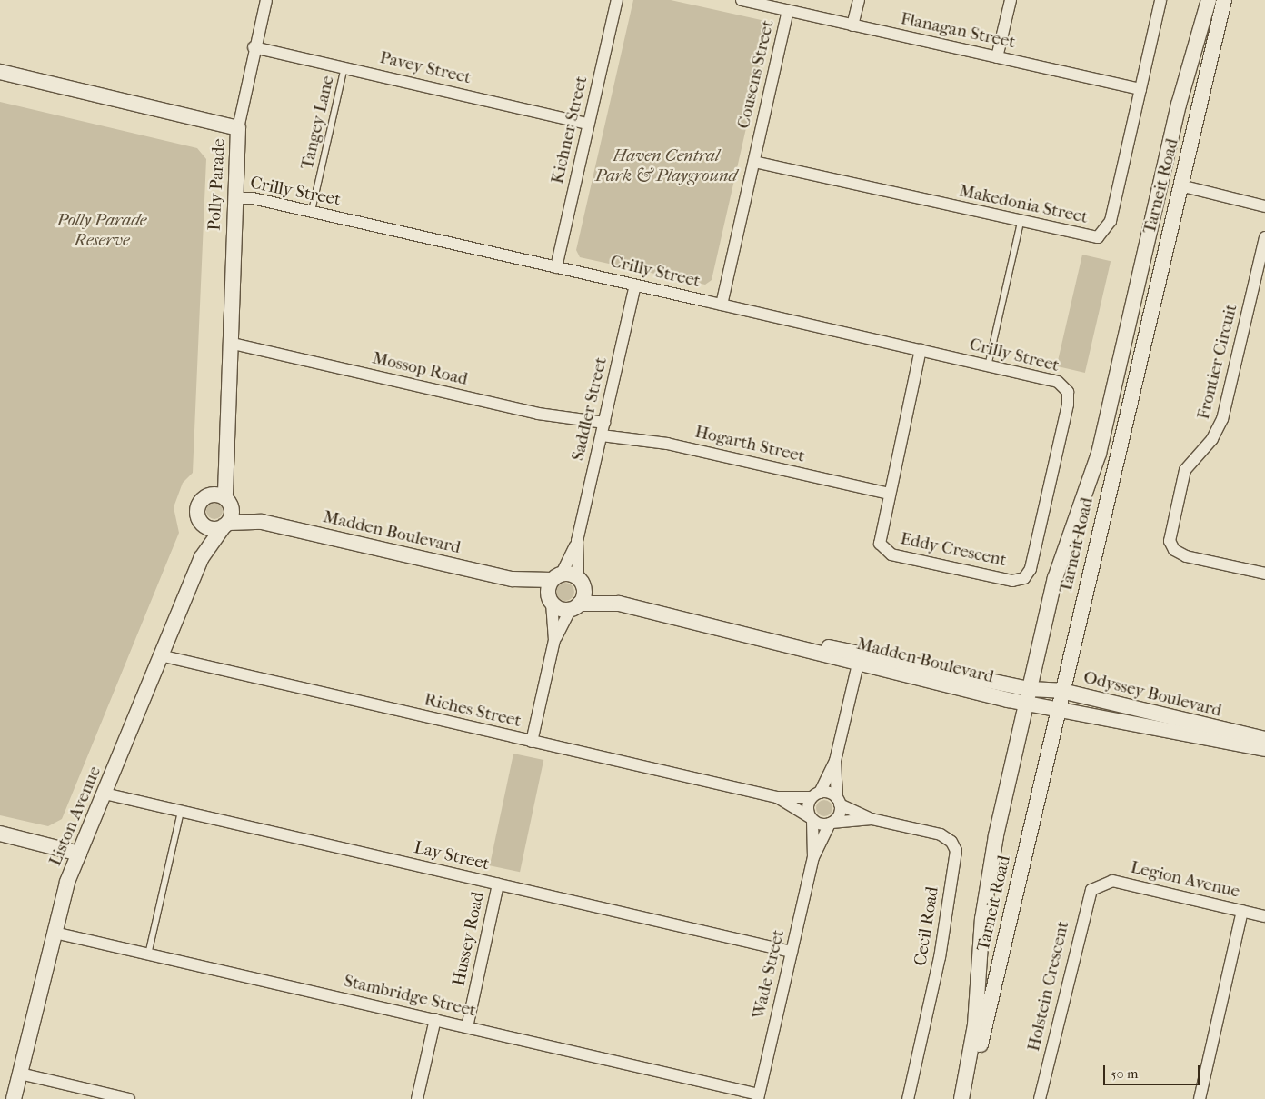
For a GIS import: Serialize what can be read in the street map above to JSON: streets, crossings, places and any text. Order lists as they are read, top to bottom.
{
  "streets": {
    "street": [
      "Flanagan Street",
      "Pavey Street",
      "Cousens Street",
      "Kichner Street",
      "Polly Parade",
      "Tarneit Road",
      "Crilly Street",
      "Makedonia Street",
      "Frontier Circuit",
      "Mossop Road",
      "Saddler Street",
      "Hogarth Street",
      "Madden Boulevard",
      "Eddy Crescent",
      "Odyssey Boulevard",
      "Riches Street",
      "Liston Avenue",
      "Lay Street",
      "Legion Avenue",
      "Cecil Road",
      "Hussey Road",
      "Wade Street",
      "Holstein Crescent",
      "Stambridge Street"
    ],
    "lane": ["Tangey Lane"]
  },
  "crossings": [
    ["Flanagan Street", "Cousens Street"],
    ["Flanagan Street", "Makedonia Street"],
    ["Pavey Street", "Tangey Lane"],
    ["Pavey Street", "Kichner Street"],
    ["Cousens Street", "Crilly Street"],
    ["Cousens Street", "Makedonia Street"],
    ["Tangey Lane", "Crilly Street"],
    ["Kichner Street", "Crilly Street"],
    ["Polly Parade", "Crilly Street"],
    ["Polly Parade", "Mossop Road"],
    ["Polly Parade", "Madden Boulevard"],
    ["Polly Parade", "Liston Avenue"],
    ["Tarneit Road", "Madden Boulevard"],
    ["Tarneit Road", "Odyssey Boulevard"],
    ["Crilly Street", "Saddler Street"],
    ["Crilly Street", "Eddy Crescent"],
    ["Mossop Road", "Saddler Street"],
    ["Saddler Street", "Hogarth Street"],
    ["Saddler Street", "Madden Boulevard"],
    ["Hogarth Street", "Eddy Crescent"],
    ["Madden Boulevard", "Odyssey Boulevard"],
    ["Madden Boulevard", "Liston Avenue"],
    ["Riches Street", "Liston Avenue"],
    ["Riches Street", "Cecil Road"],
    ["Riches Street", "Wade Street"],
    ["Liston Avenue", "Lay Street"],
    ["Liston Avenue", "Stambridge Street"],
    ["Lay Street", "Hussey Road"],
    ["Lay Street", "Wade Street"],
    ["Legion Avenue", "Holstein Crescent"],
    ["Cecil Road", "Wade Street"],
    ["Hussey Road", "Stambridge Street"],
    ["Wade Street", "Stambridge Street"]
  ],
  "parks": ["Haven Central Park & Playground", "Polly Parade Reserve"],
  "scale_bar": "50 m"
}
